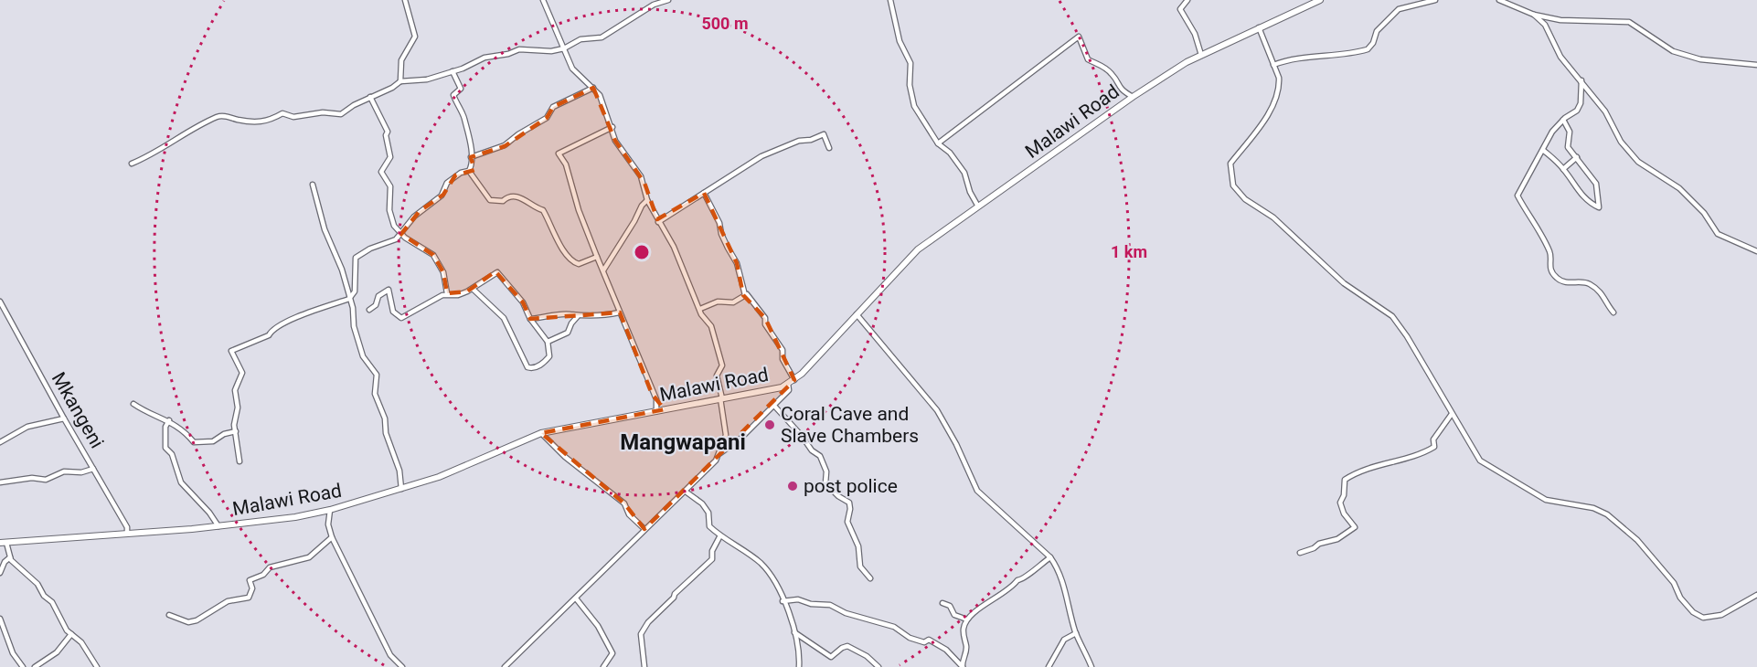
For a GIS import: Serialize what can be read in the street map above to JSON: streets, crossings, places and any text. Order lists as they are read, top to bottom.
{
  "streets": {
    "main road": ["Malawi Road"],
    "street": ["Mkangeni"]
  },
  "crossings": [
    ["Malawi Road", "Mkangeni"]
  ],
  "districts": ["Mangwapani"],
  "places": ["Coral Cave and Slave Chambers", "post police"],
  "rings": ["500 m", "1 km"]
}
